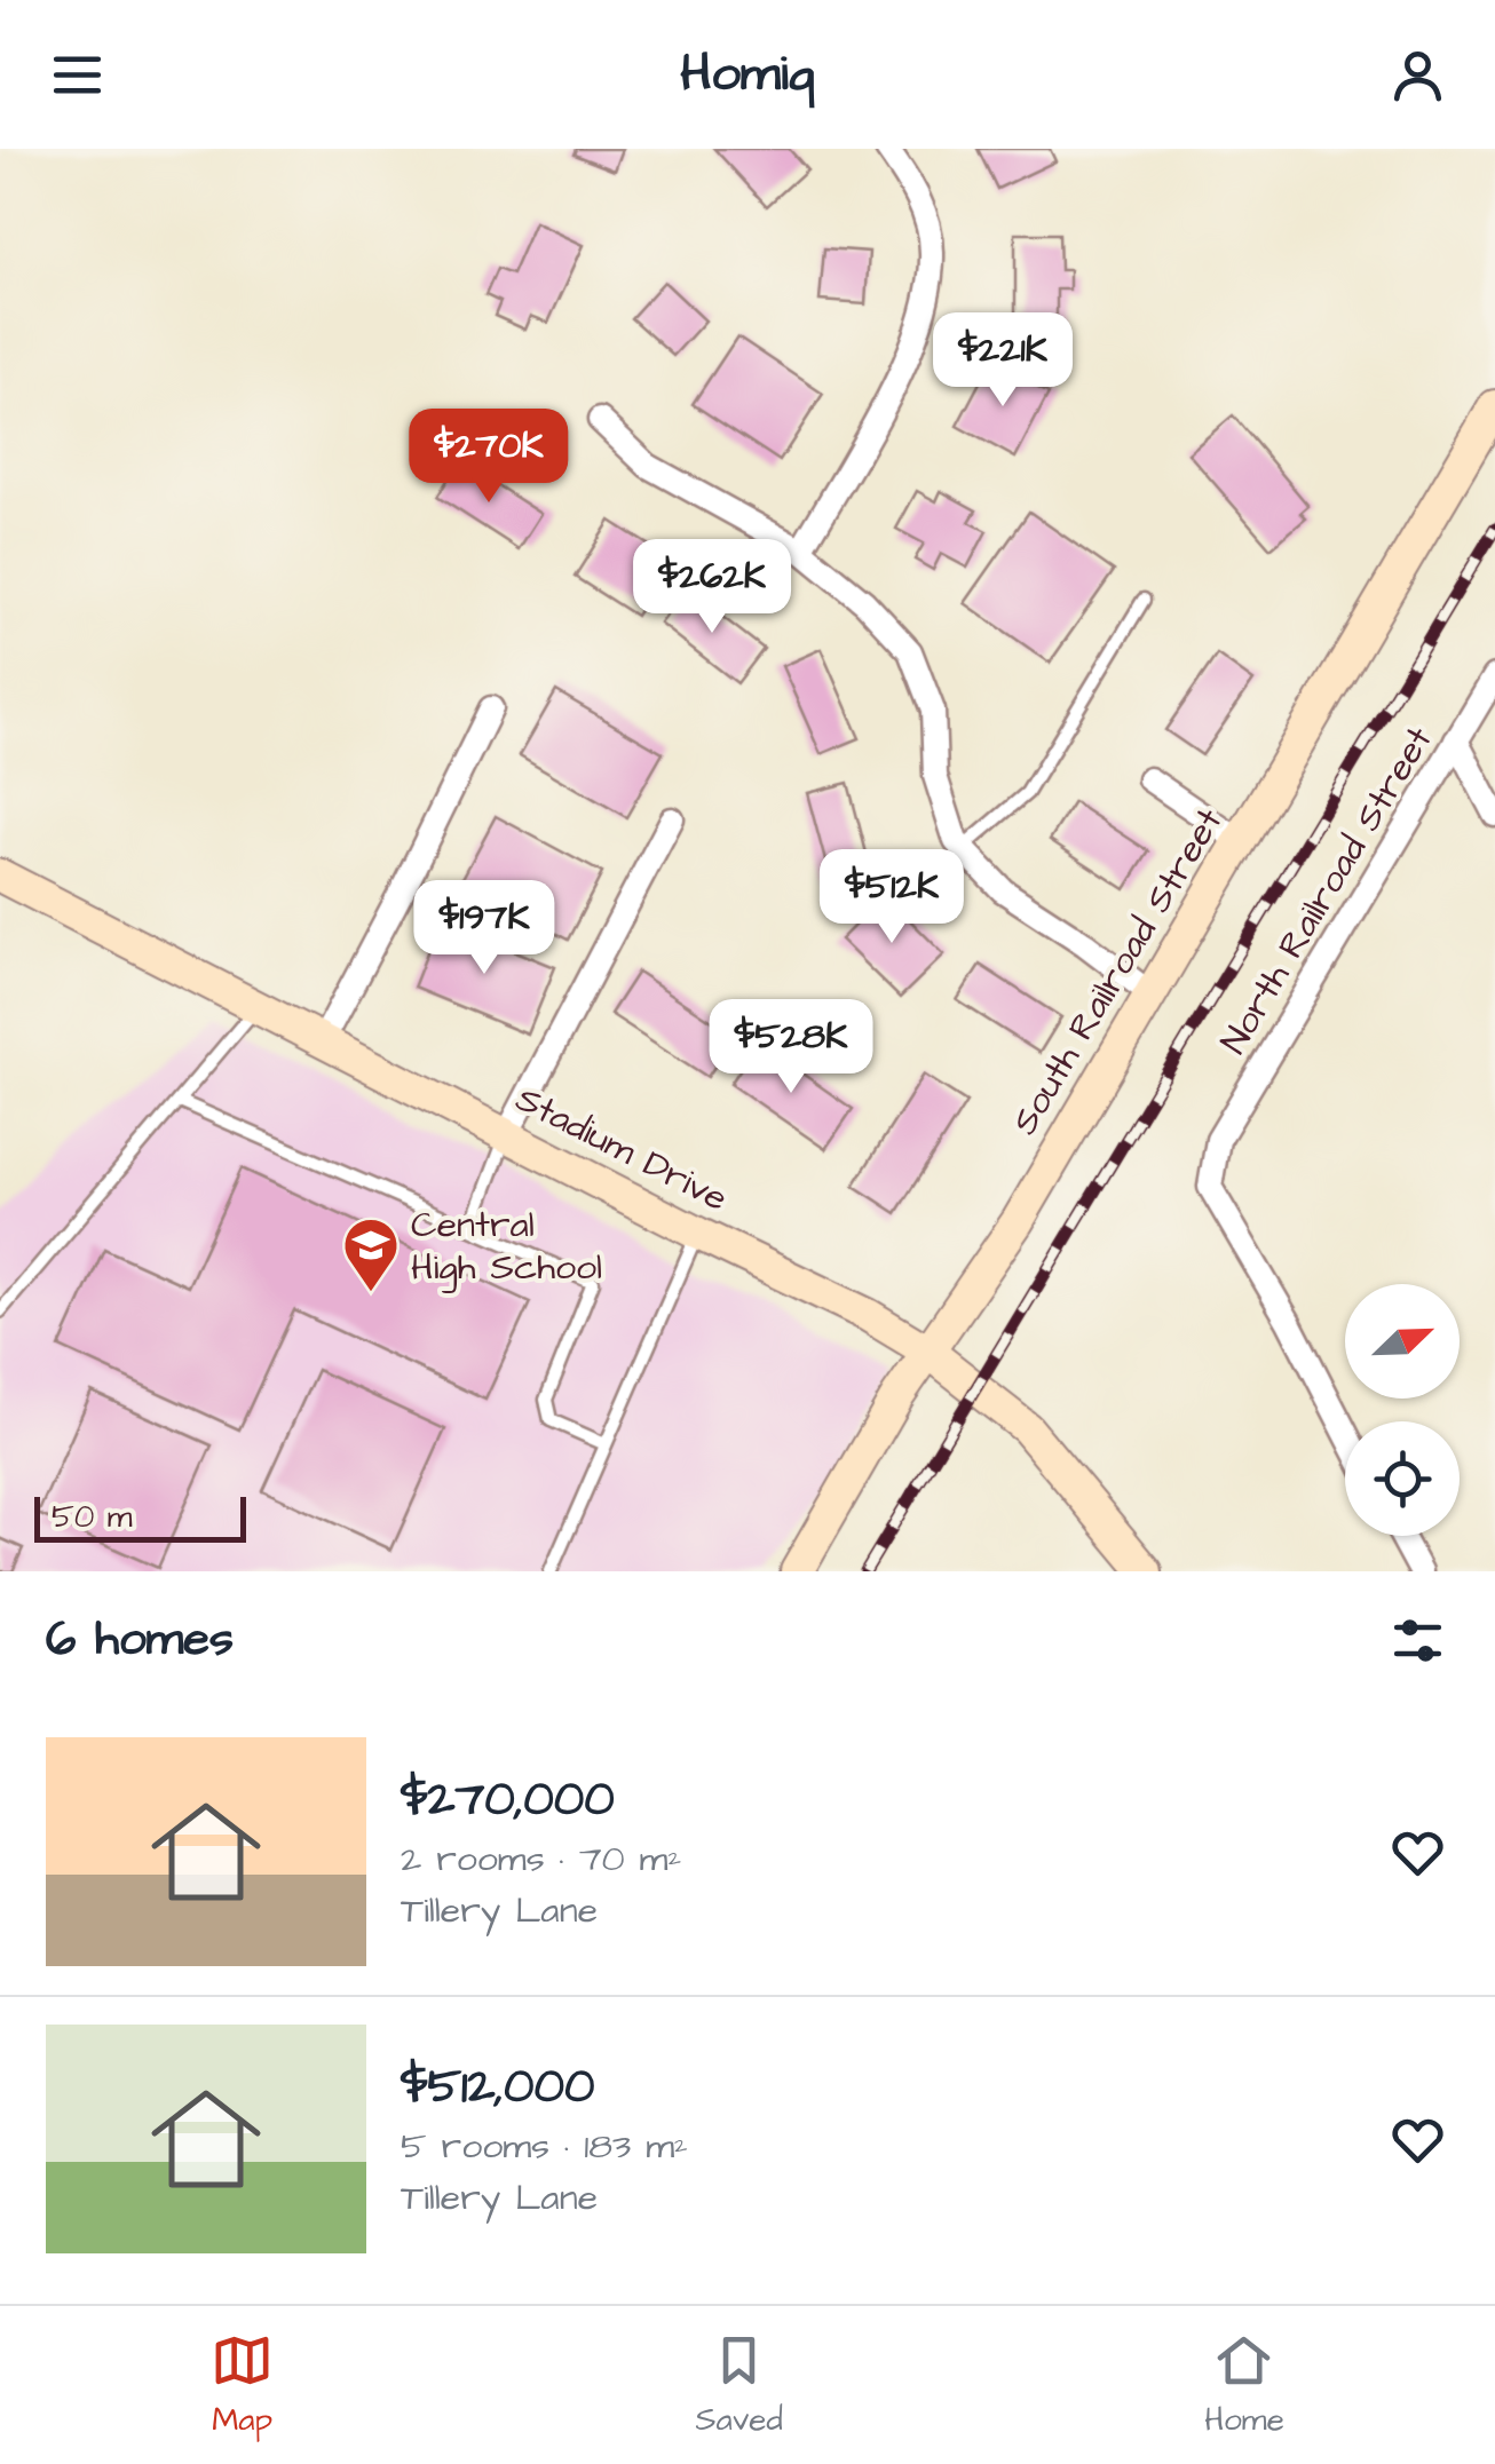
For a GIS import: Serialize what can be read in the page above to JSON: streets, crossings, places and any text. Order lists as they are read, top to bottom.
{
  "streets": {
    "street": ["North Railroad Street", "South Railroad Street", "Stadium Drive"]
  },
  "crossings": [
    ["South Railroad Street", "Stadium Drive"]
  ],
  "places": {
    "school or university": ["Central High School"]
  },
  "scale_bar": "50 m",
  "north": "top right",
  "page": {
    "header": "Homiq",
    "price": [
      "$221K",
      "$270K",
      "$262K",
      "$512K",
      "$197K",
      "$528K"
    ],
    "scale": "50 m",
    "heading": "6 homes",
    "list": [
      {
        "name": "$270,000",
        "note": "2 rooms · 70 m² · Tillery Lane"
      },
      {
        "name": "$512,000",
        "note": "5 rooms · 183 m² · Tillery Lane"
      }
    ],
    "tabs": ["Map", "Saved", "Home"]
  }
}
